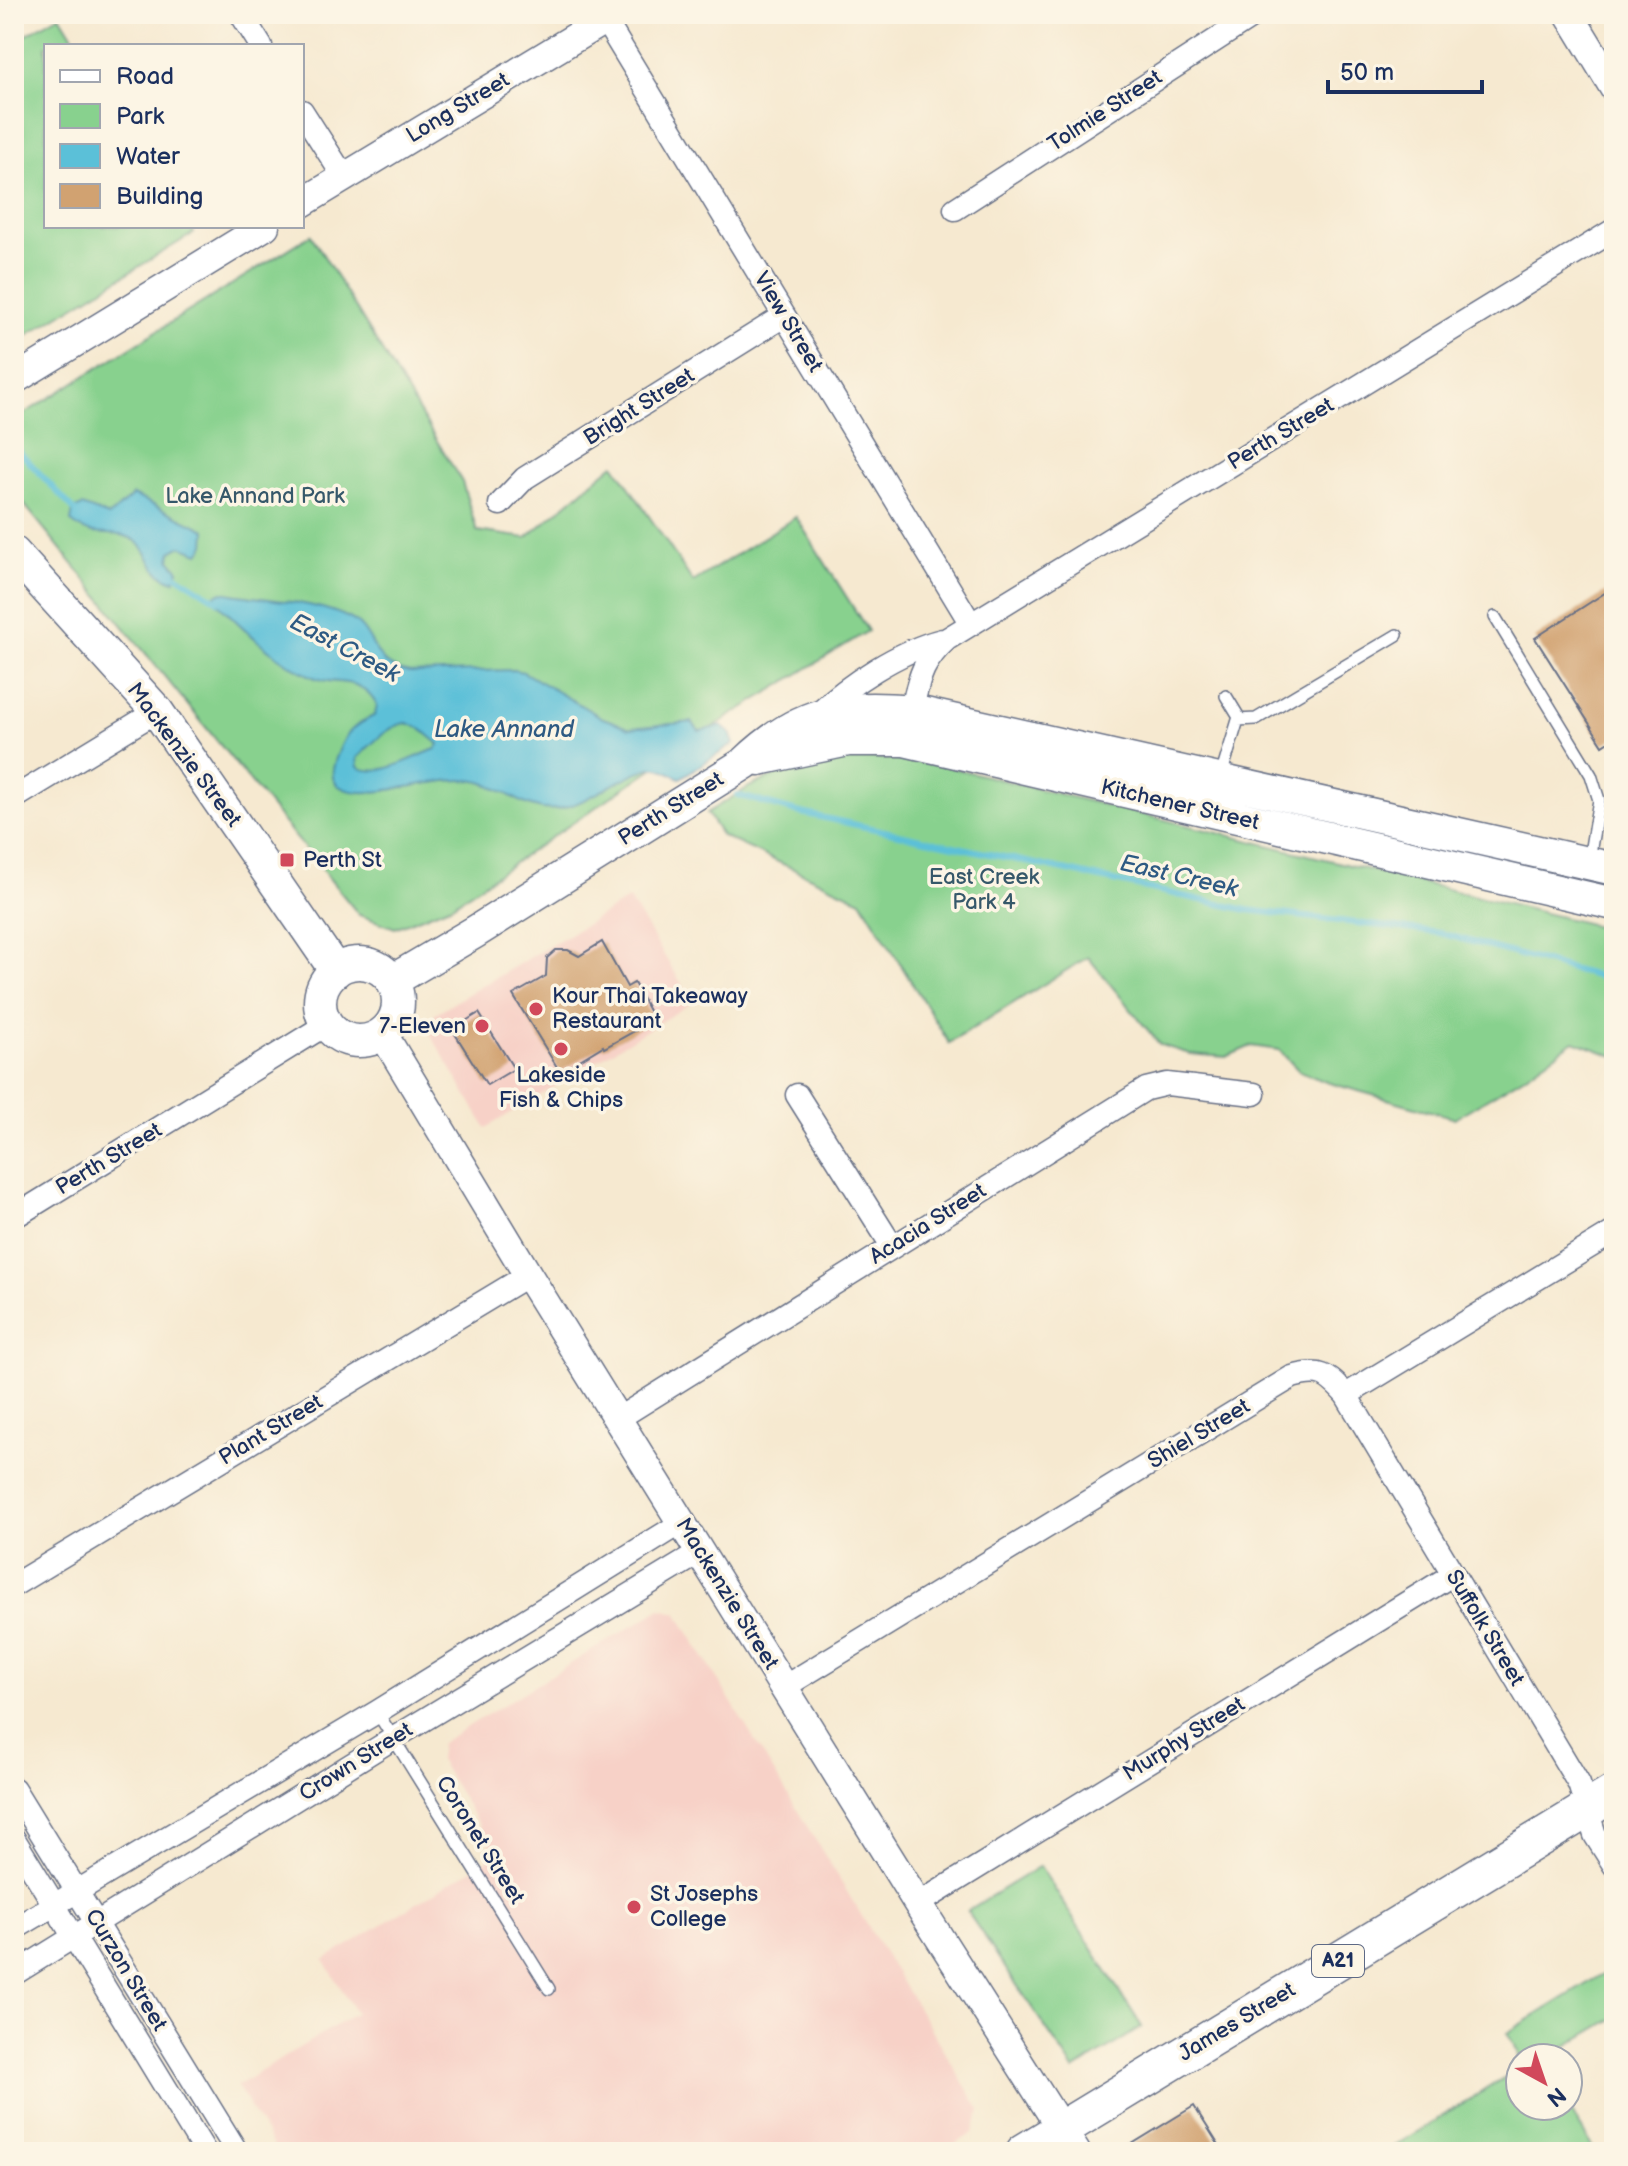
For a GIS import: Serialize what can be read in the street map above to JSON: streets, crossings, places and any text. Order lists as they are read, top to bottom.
{
  "streets": {
    "highway": ["A21", "James Street"],
    "main road": ["Perth Street", "Mackenzie Street", "Kitchener Street"],
    "street": [
      "Long Street",
      "Tolmie Street",
      "View Street",
      "Bright Street",
      "Acacia Street",
      "Plant Street",
      "Shiel Street",
      "Suffolk Street",
      "Murphy Street",
      "Crown Street",
      "Curzon Street"
    ],
    "lane": ["Coronet Street"]
  },
  "crossings": [
    ["Long Street", "View Street"],
    ["View Street", "Bright Street"],
    ["View Street", "Perth Street"],
    ["Perth Street", "Mackenzie Street"],
    ["Perth Street", "Kitchener Street"],
    ["Mackenzie Street", "Acacia Street"],
    ["Mackenzie Street", "Plant Street"],
    ["Mackenzie Street", "Shiel Street"],
    ["Mackenzie Street", "Murphy Street"],
    ["Mackenzie Street", "Crown Street"],
    ["Mackenzie Street", "James Street"],
    ["Shiel Street", "Suffolk Street"],
    ["Suffolk Street", "Murphy Street"],
    ["Suffolk Street", "James Street"],
    ["Crown Street", "Coronet Street"],
    ["Crown Street", "Curzon Street"]
  ],
  "water": ["East Creek", "Lake Annand"],
  "parks": ["Lake Annand Park", "East Creek Park 4"],
  "places": {
    "transit": ["Perth St"],
    "other": [
      "Kour Thai Takeaway Restaurant",
      "7-Eleven",
      "Lakeside Fish & Chips",
      "St Josephs College"
    ]
  },
  "legend": [
    "Road",
    "Park",
    "Water",
    "Building"
  ],
  "scale_bar": "50 m",
  "north": "bottom right"
}
